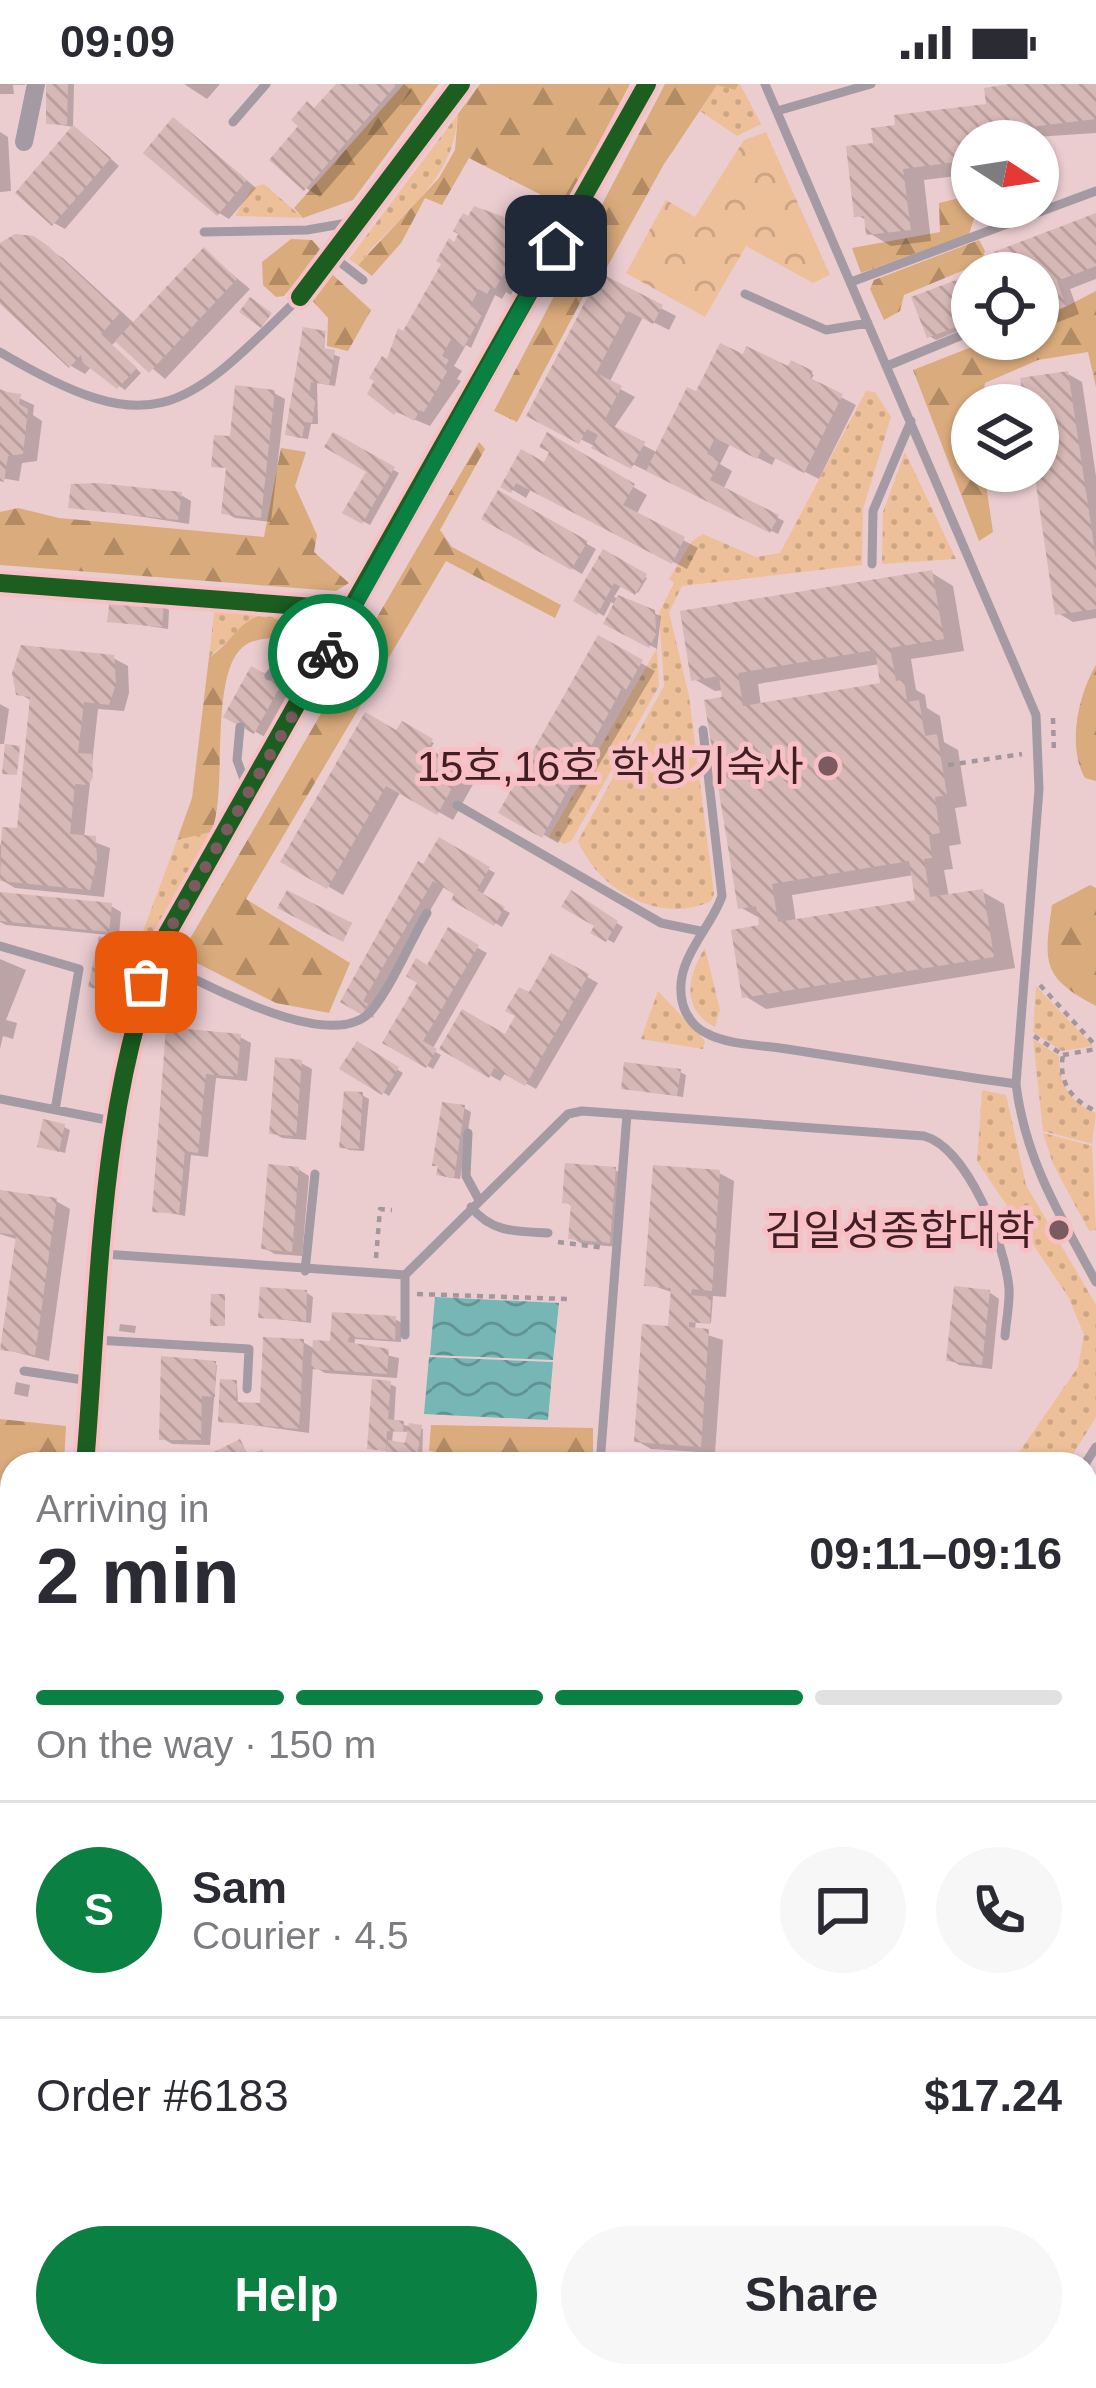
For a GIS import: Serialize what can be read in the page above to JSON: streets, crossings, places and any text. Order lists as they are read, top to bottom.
{
  "places": ["15호,16호 학생기숙사", "김일성종합대학"],
  "north": "right",
  "page": {
    "status": "09:09",
    "heading": ["2 min", "Arriving in", "09:11–09:16"],
    "panel": [
      "Sam",
      "Courier · 4.5",
      "Order #6183",
      "$17.24"
    ],
    "bar": "On the way · 150 m",
    "round": "S",
    "buttons": ["Help", "Share"]
  }
}
